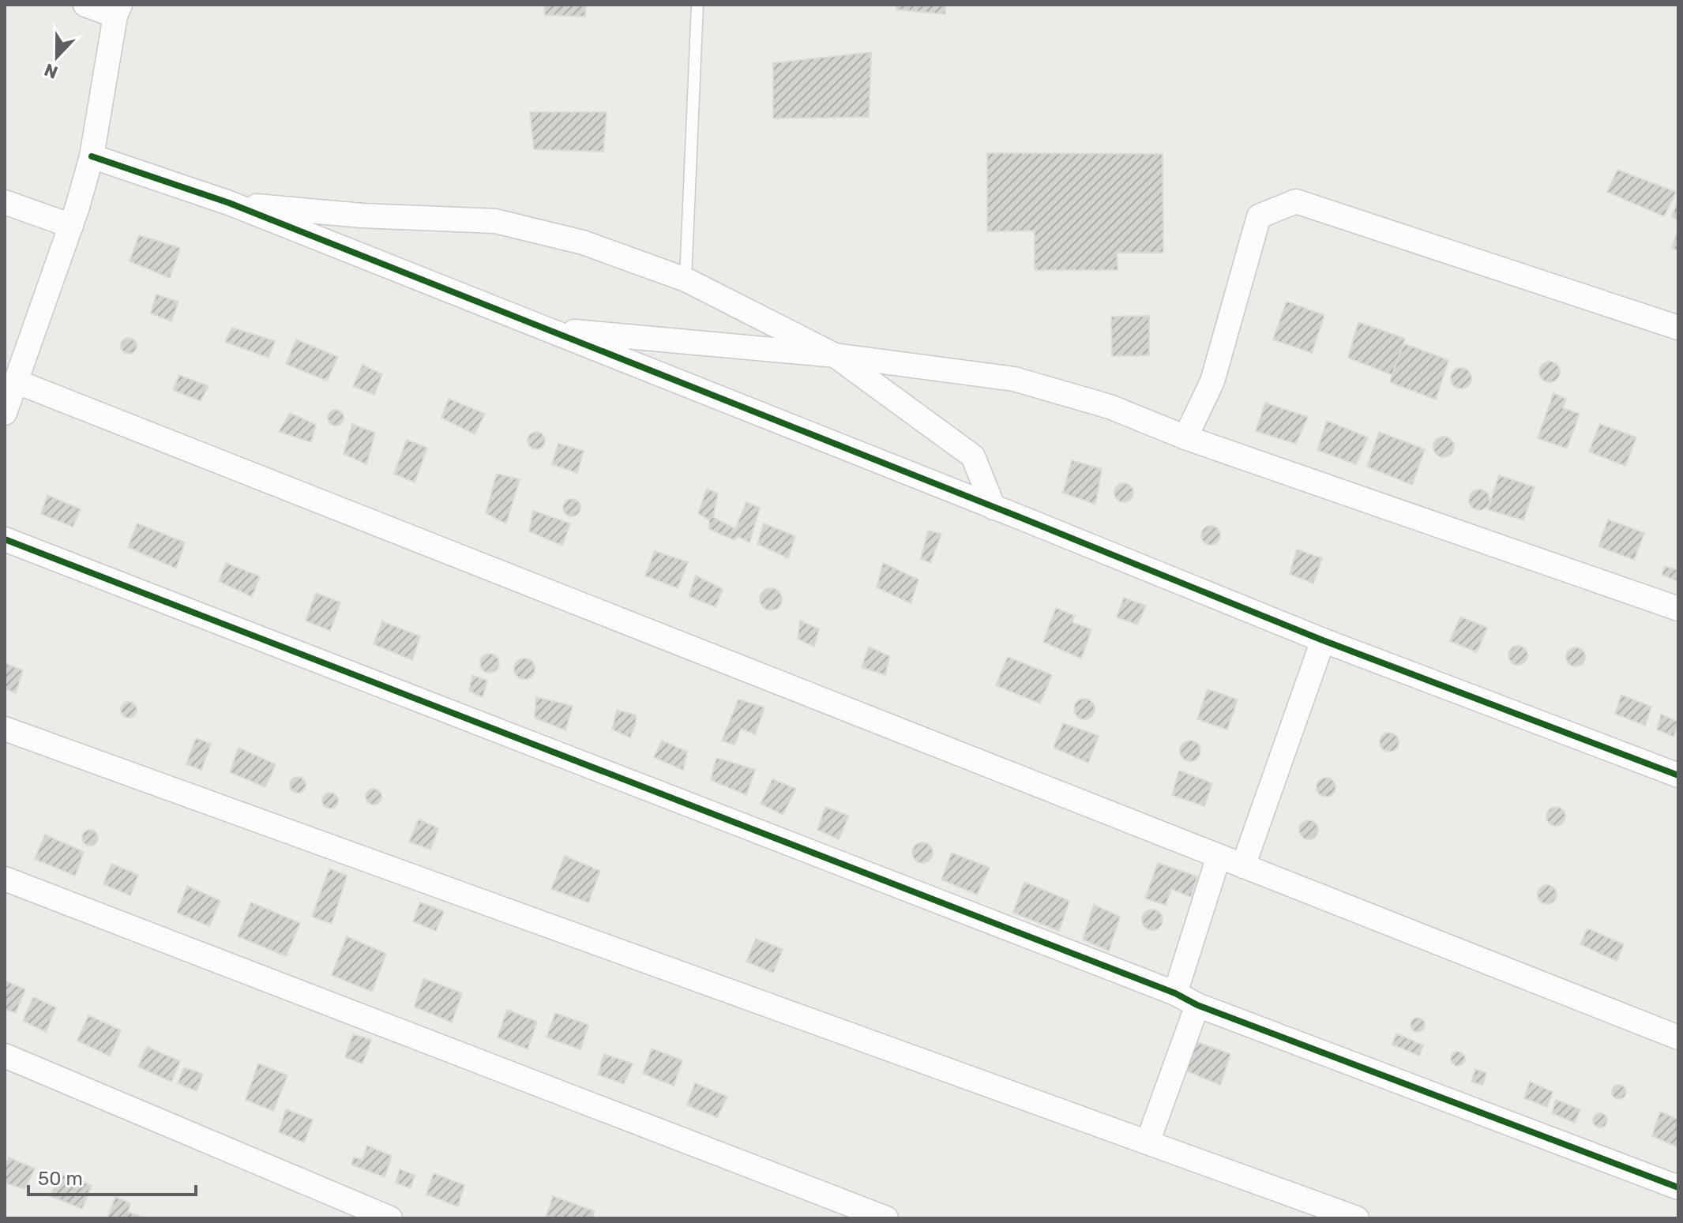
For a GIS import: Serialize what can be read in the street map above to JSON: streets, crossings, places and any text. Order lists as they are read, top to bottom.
{
  "scale_bar": "50 m",
  "north": "bottom"
}
